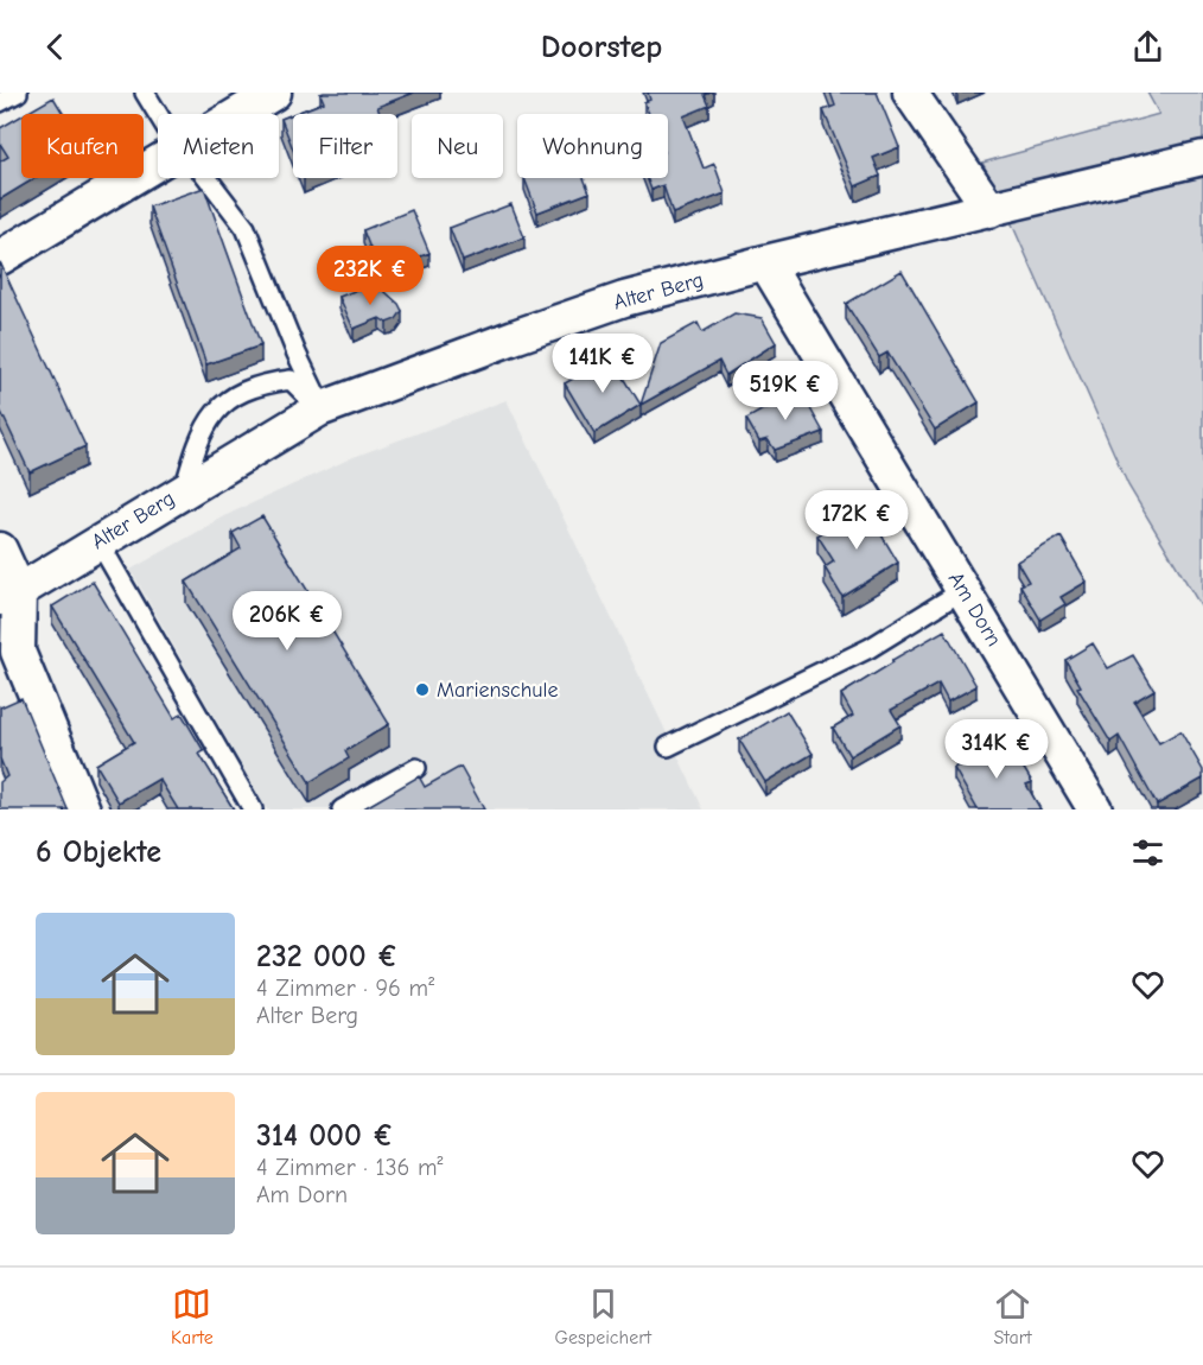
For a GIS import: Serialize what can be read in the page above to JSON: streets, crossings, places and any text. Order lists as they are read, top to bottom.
{
  "streets": {
    "street": ["Alter Berg", "Am Dorn"]
  },
  "crossings": [
    ["Alter Berg", "Am Dorn"]
  ],
  "places": ["Marienschule"],
  "page": {
    "header": "Doorstep",
    "chip": [
      "Kaufen",
      "Mieten",
      "Filter",
      "Neu",
      "Wohnung"
    ],
    "price": [
      "232K €",
      "141K €",
      "519K €",
      "172K €",
      "206K €",
      "314K €"
    ],
    "heading": "6 Objekte",
    "list": [
      {
        "name": "232 000 €",
        "note": "4 Zimmer · 96 m² · Alter Berg"
      },
      {
        "name": "314 000 €",
        "note": "4 Zimmer · 136 m² · Am Dorn"
      }
    ],
    "tabs": ["Karte", "Gespeichert", "Start"]
  }
}
